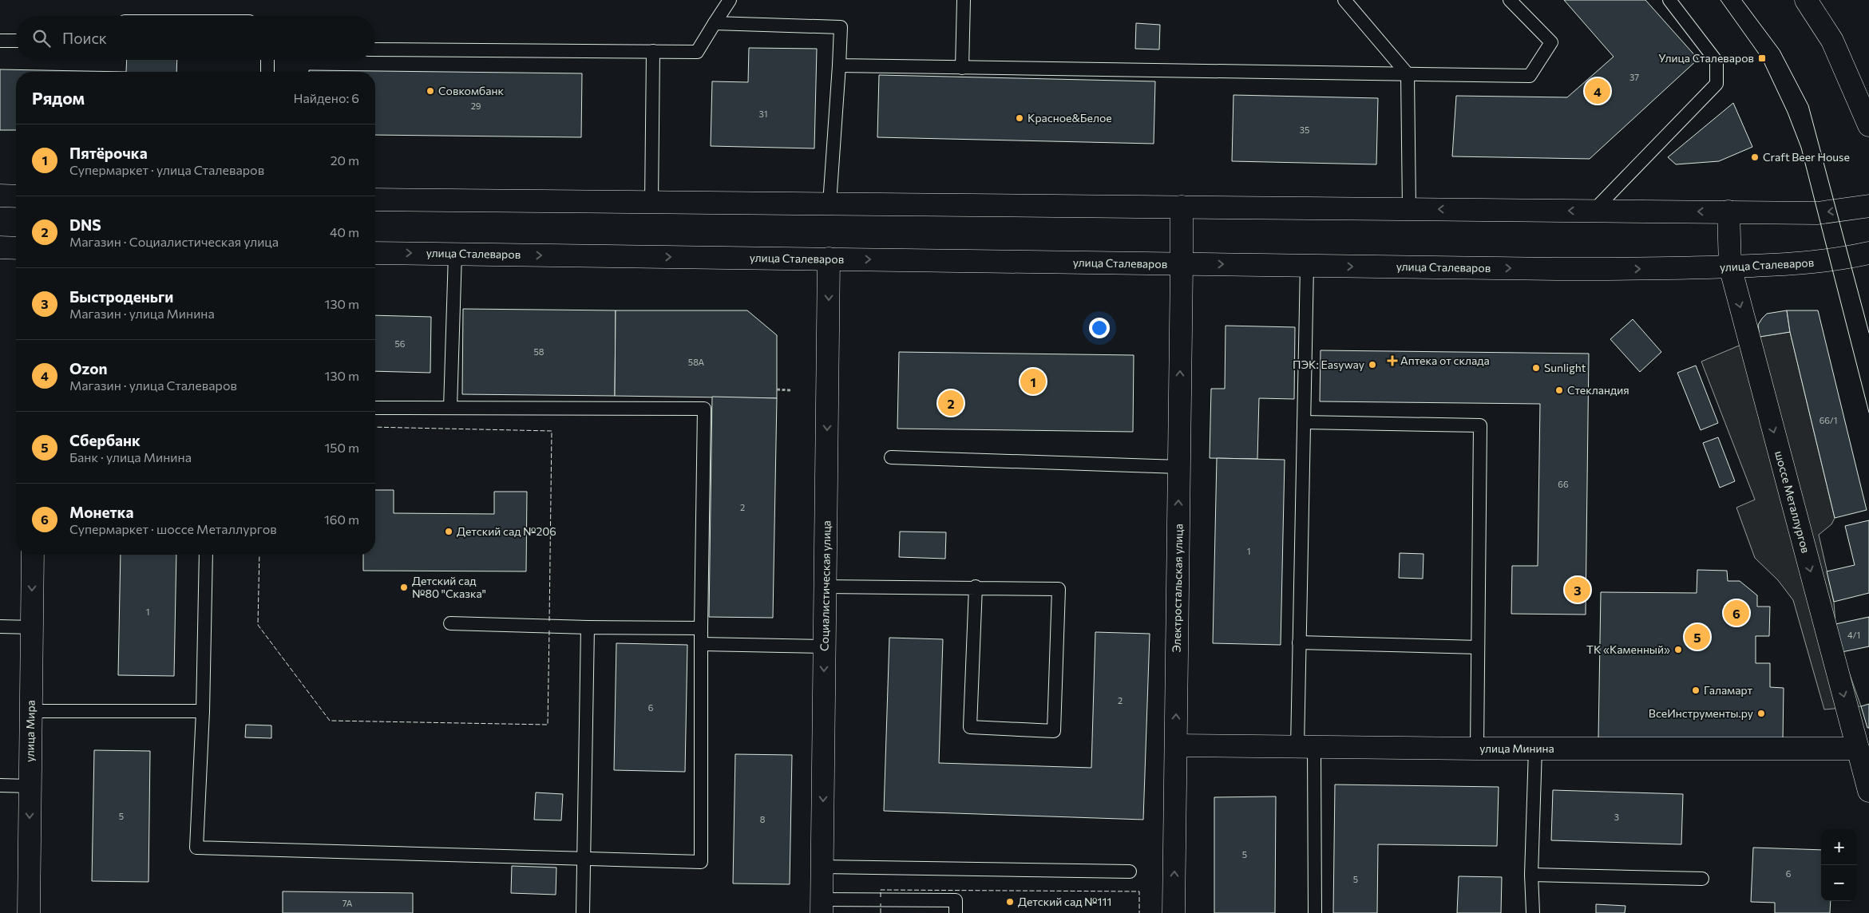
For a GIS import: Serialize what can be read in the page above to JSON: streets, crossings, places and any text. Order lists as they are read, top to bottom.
{
  "streets": {
    "main road": [
      "улица Сталеваров",
      "шоссе Металлургов",
      "Социалистическая улица",
      "Электростальская улица",
      "улица Мира",
      "улица Минина"
    ]
  },
  "crossings": [
    ["улица Сталеваров", "шоссе Металлургов"],
    ["улица Сталеваров", "Социалистическая улица"],
    ["улица Сталеваров", "Электростальская улица"],
    ["шоссе Металлургов", "улица Минина"],
    ["Электростальская улица", "улица Минина"]
  ],
  "one_way": [
    "шоссе Металлургов",
    "Социалистическая улица",
    "Электростальская улица",
    "улица Мира"
  ],
  "places": {
    "transit": ["Улица Сталеваров"],
    "other": [
      "Совкомбанк",
      "Красное&Белое",
      "Craft Beer House",
      "ПЭК: Easyway",
      "Sunlight",
      "Стекландия",
      "Детский сад №206",
      "Детский сад №80 \"Сказка\"",
      "ТК «Каменный»",
      "Галамарт",
      "ВсеИнструменты.ру",
      "Детский сад №111"
    ],
    "health": ["Аптека от склада"]
  },
  "house_numbers": [
    "37",
    "29",
    "31",
    "35",
    "56",
    "58",
    "58А",
    "66/1",
    "66",
    "2",
    "1",
    "1",
    "4/1",
    "2",
    "6",
    "5",
    "3",
    "8",
    "5",
    "6",
    "5",
    "7А"
  ],
  "page": {
    "search": "Поиск",
    "heading": ["Рядом", "Найдено: 6"],
    "pins": [
      "4",
      "1",
      "2",
      "3",
      "6",
      "5"
    ],
    "list": [
      {
        "mark": "1",
        "name": "Пятёрочка",
        "note": "Супермаркет · улица Сталеваров",
        "value": "20 m"
      },
      {
        "mark": "2",
        "name": "DNS",
        "note": "Магазин · Социалистическая улица",
        "value": "40 m"
      },
      {
        "mark": "3",
        "name": "Быстроденьги",
        "note": "Магазин · улица Минина",
        "value": "130 m"
      },
      {
        "mark": "4",
        "name": "Ozon",
        "note": "Магазин · улица Сталеваров",
        "value": "130 m"
      },
      {
        "mark": "5",
        "name": "Сбербанк",
        "note": "Банк · улица Минина",
        "value": "150 m"
      },
      {
        "mark": "6",
        "name": "Монетка",
        "note": "Супермаркет · шоссе Металлургов",
        "value": "160 m"
      }
    ],
    "map_buttons": ["+", "−"]
  }
}
